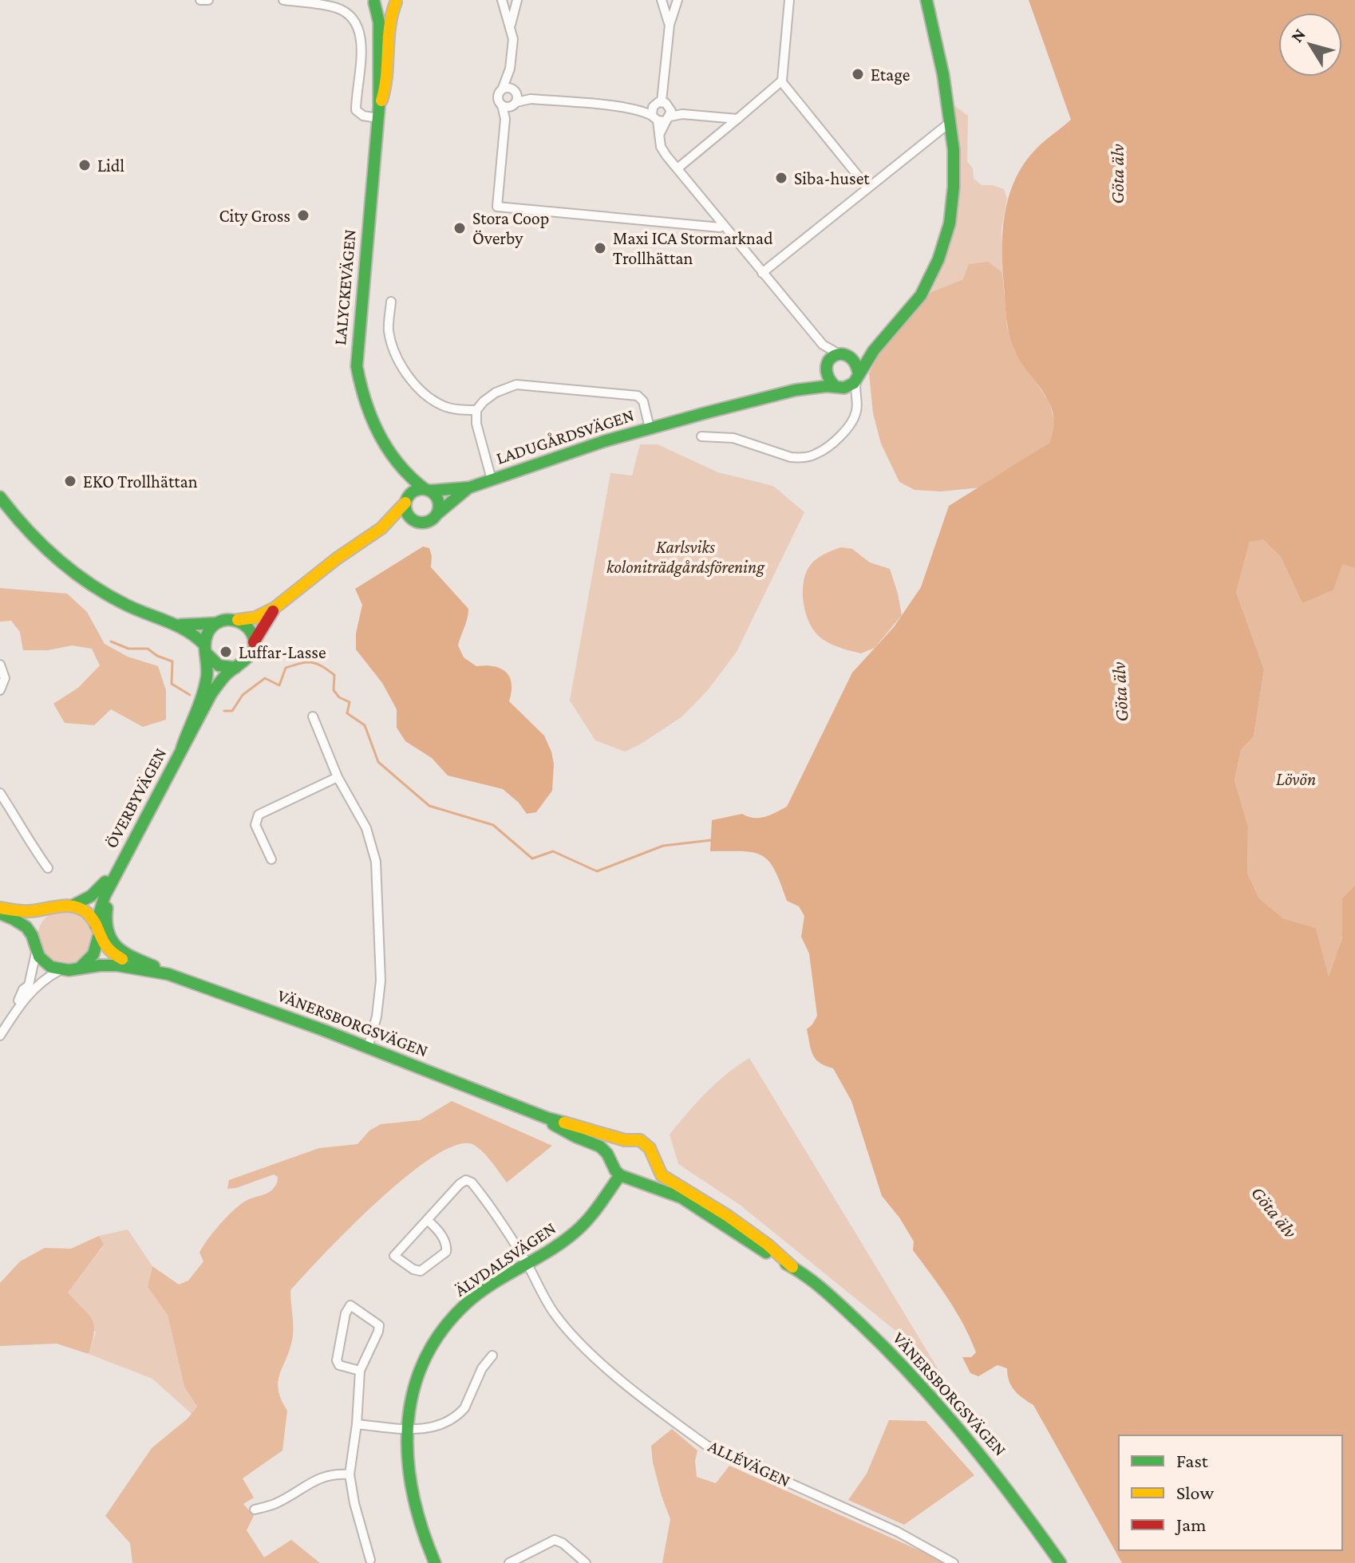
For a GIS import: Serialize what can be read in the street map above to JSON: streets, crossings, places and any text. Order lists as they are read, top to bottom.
{
  "streets": {
    "main road": [
      "LALYCKEVÄGEN",
      "LADUGÅRDSVÄGEN",
      "ÖVERBYVÄGEN",
      "VÄNERSBORGSVÄGEN",
      "ÄLVDALSVÄGEN"
    ],
    "street": ["ALLÉVÄGEN"]
  },
  "crossings": [
    ["LALYCKEVÄGEN", "LADUGÅRDSVÄGEN"],
    ["LADUGÅRDSVÄGEN", "ÖVERBYVÄGEN"],
    ["ÖVERBYVÄGEN", "VÄNERSBORGSVÄGEN"],
    ["VÄNERSBORGSVÄGEN", "ÄLVDALSVÄGEN"],
    ["ÄLVDALSVÄGEN", "ALLÉVÄGEN"]
  ],
  "water": ["Göta älv"],
  "parks": ["Karlsviks koloniträdgårdsförening", "Lövön"],
  "places": [
    "Etage",
    "Lidl",
    "Siba-huset",
    "City Gross",
    "Stora Coop Överby",
    "Maxi ICA Stormarknad Trollhättan",
    "EKO Trollhättan",
    "Luffar-Lasse"
  ],
  "legend": ["Fast", "Slow", "Jam"],
  "north": "top left"
}
